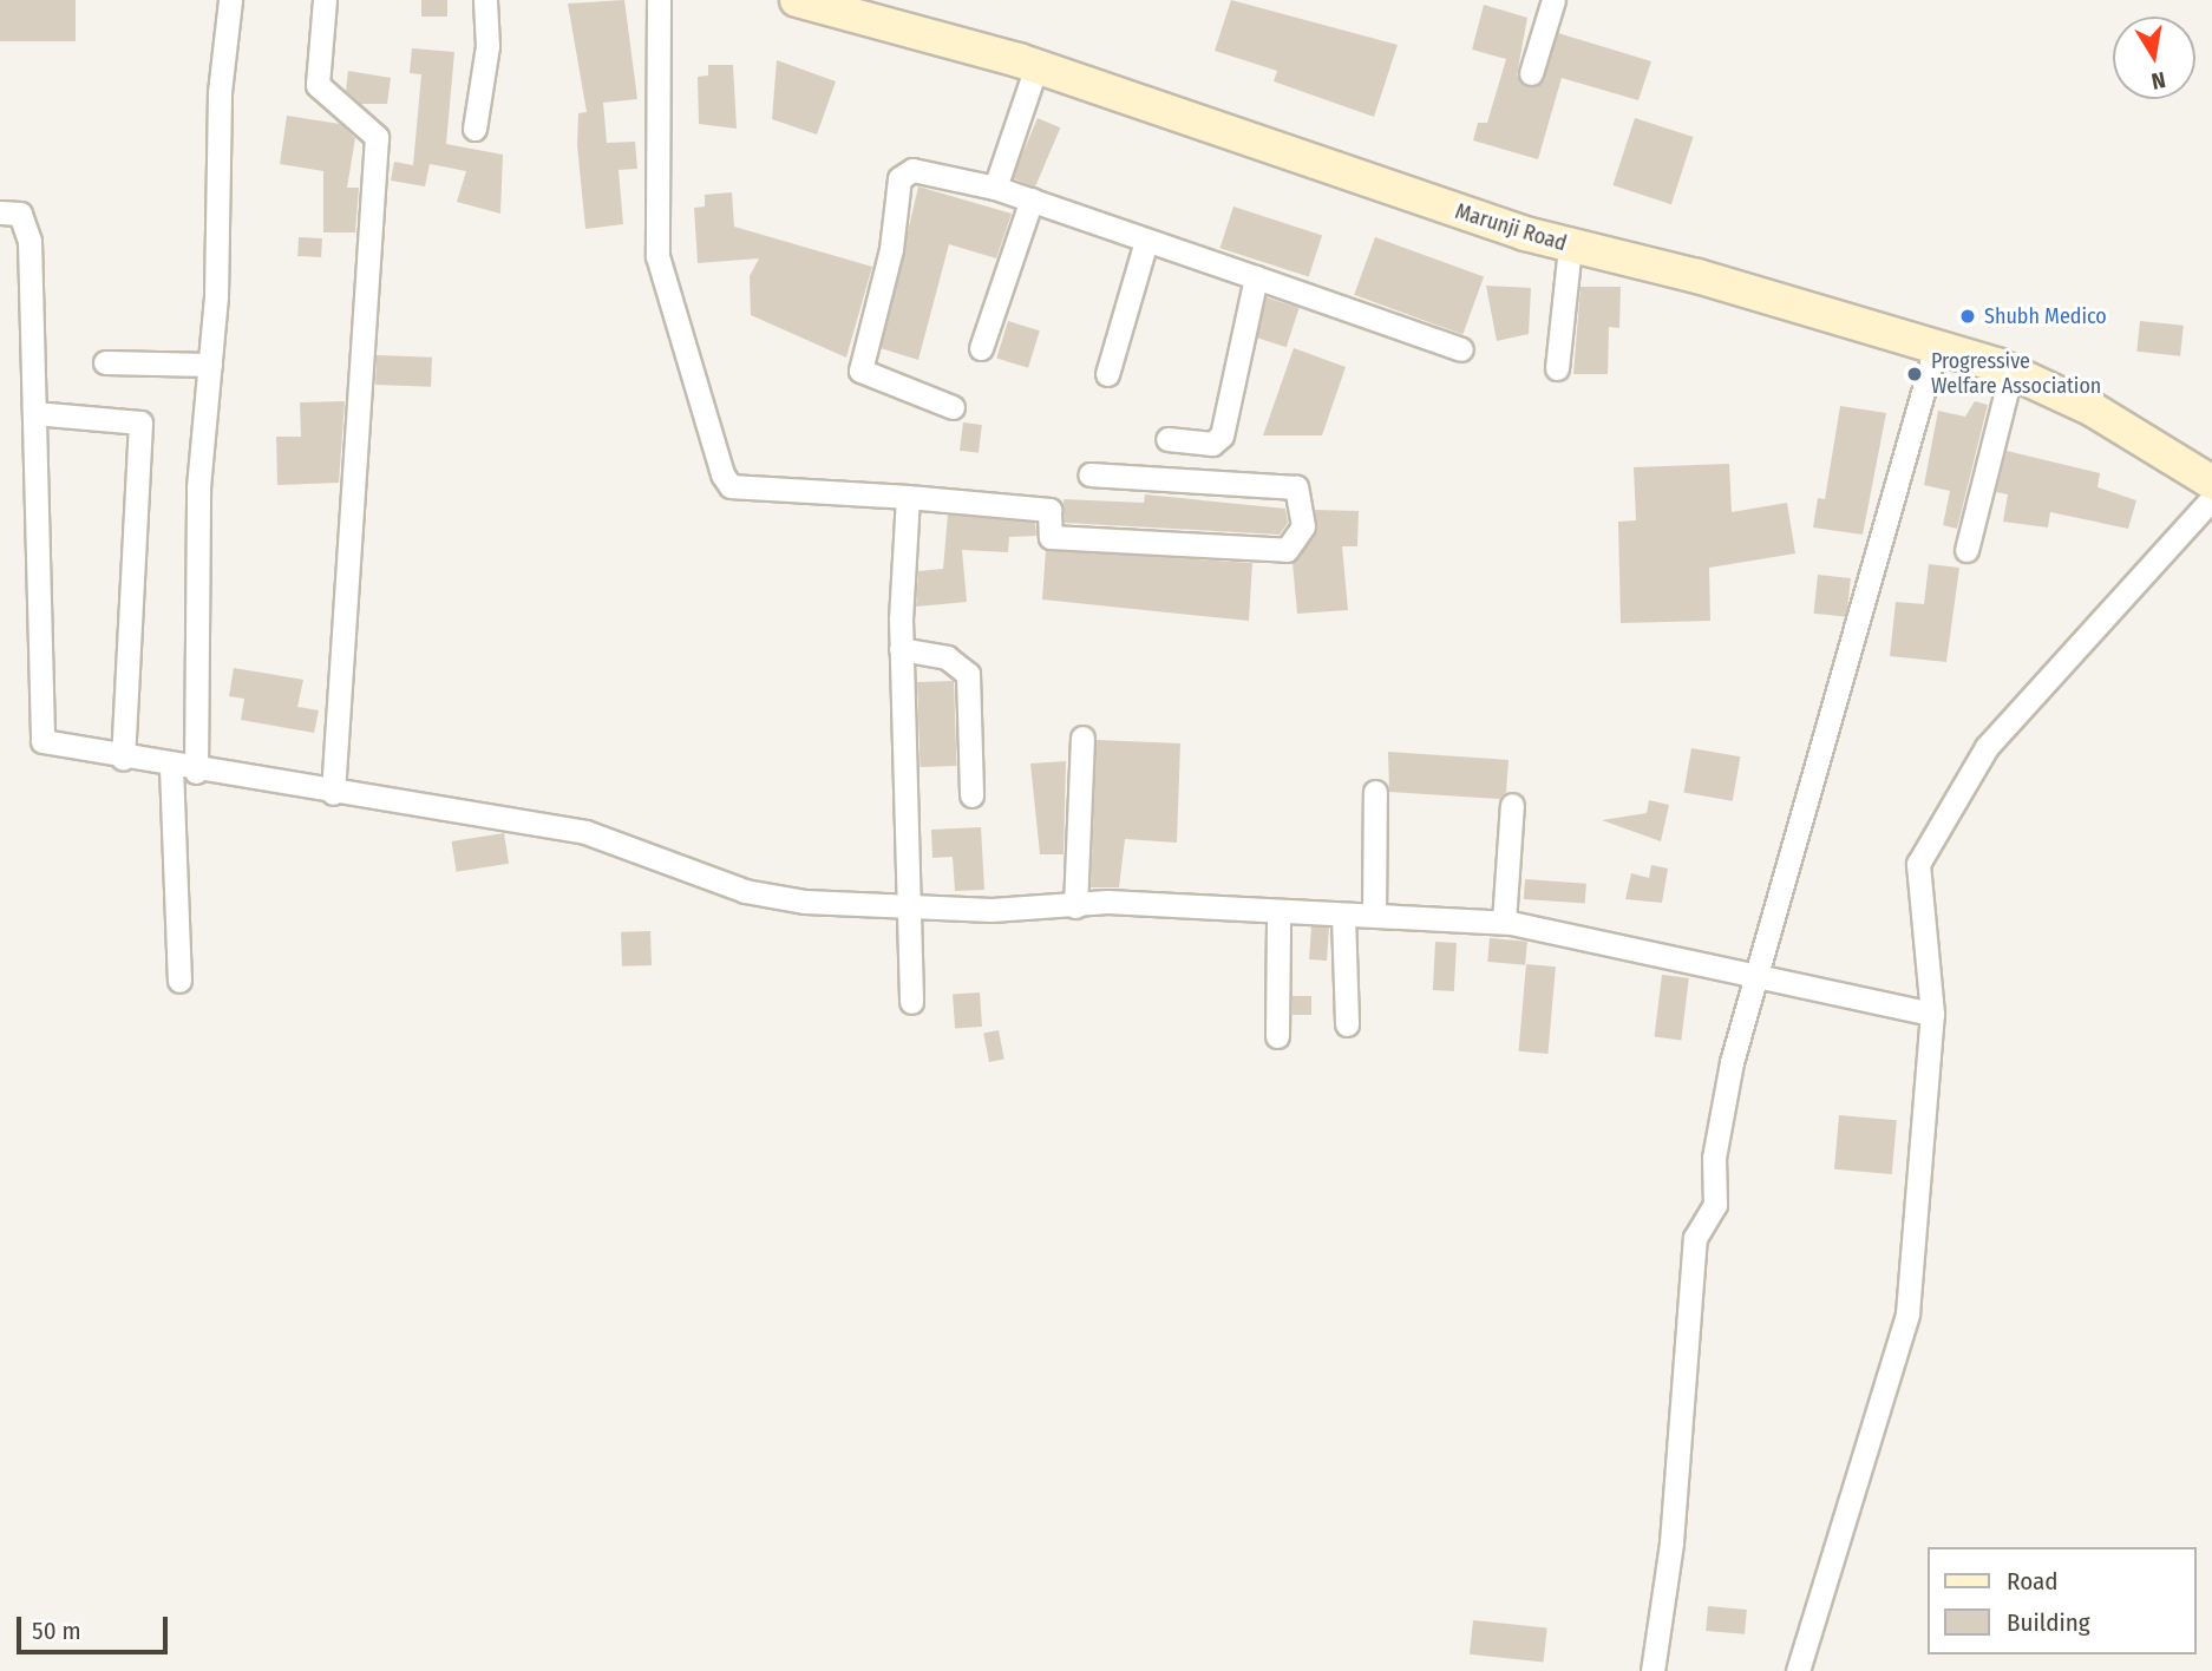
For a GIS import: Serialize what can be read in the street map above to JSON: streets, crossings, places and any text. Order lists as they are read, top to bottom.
{
  "streets": {
    "street": ["Marunji Road"]
  },
  "places": ["Shubh Medico", "Progressive Welfare Association"],
  "legend": ["Road", "Building"],
  "scale_bar": "50 m",
  "north": "bottom"
}
